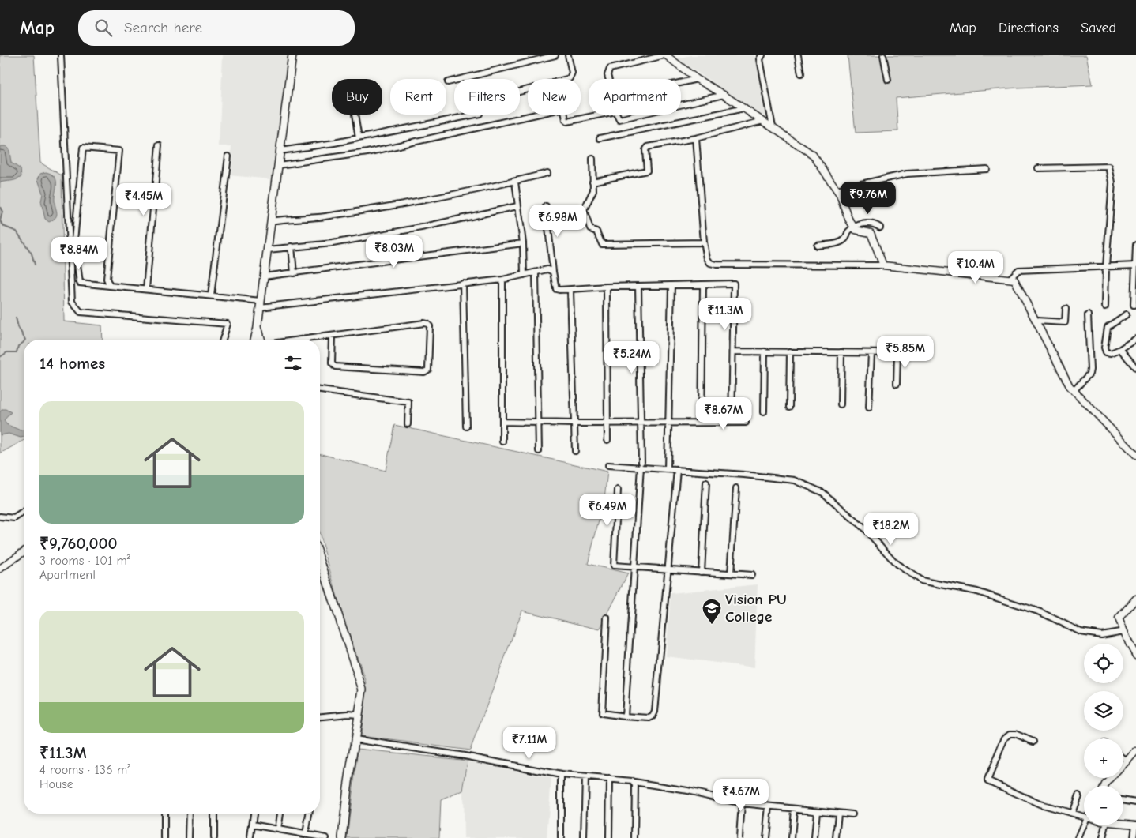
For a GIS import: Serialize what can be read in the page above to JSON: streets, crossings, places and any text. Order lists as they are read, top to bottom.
{
  "places": {
    "school or university": ["Vision PU College"]
  },
  "page": {
    "header": "Map",
    "search": "Search here",
    "nav": ["Map", "Directions", "Saved"],
    "chip": [
      "Buy",
      "Rent",
      "Filters",
      "New",
      "Apartment"
    ],
    "price": [
      "₹9.76M",
      "₹4.45M",
      "₹6.98M",
      "₹8.03M",
      "₹8.84M",
      "₹10.4M",
      "₹11.3M",
      "₹5.85M",
      "₹5.24M",
      "₹8.67M",
      "₹6.49M",
      "₹18.2M",
      "₹7.11M",
      "₹4.67M"
    ],
    "heading": "14 homes",
    "list": [
      {
        "name": "₹9,760,000",
        "note": "3 rooms · 101 m² · Apartment"
      },
      {
        "name": "₹11.3M",
        "note": "4 rooms · 136 m² · House"
      }
    ],
    "map_buttons": ["+", "−"]
  }
}
